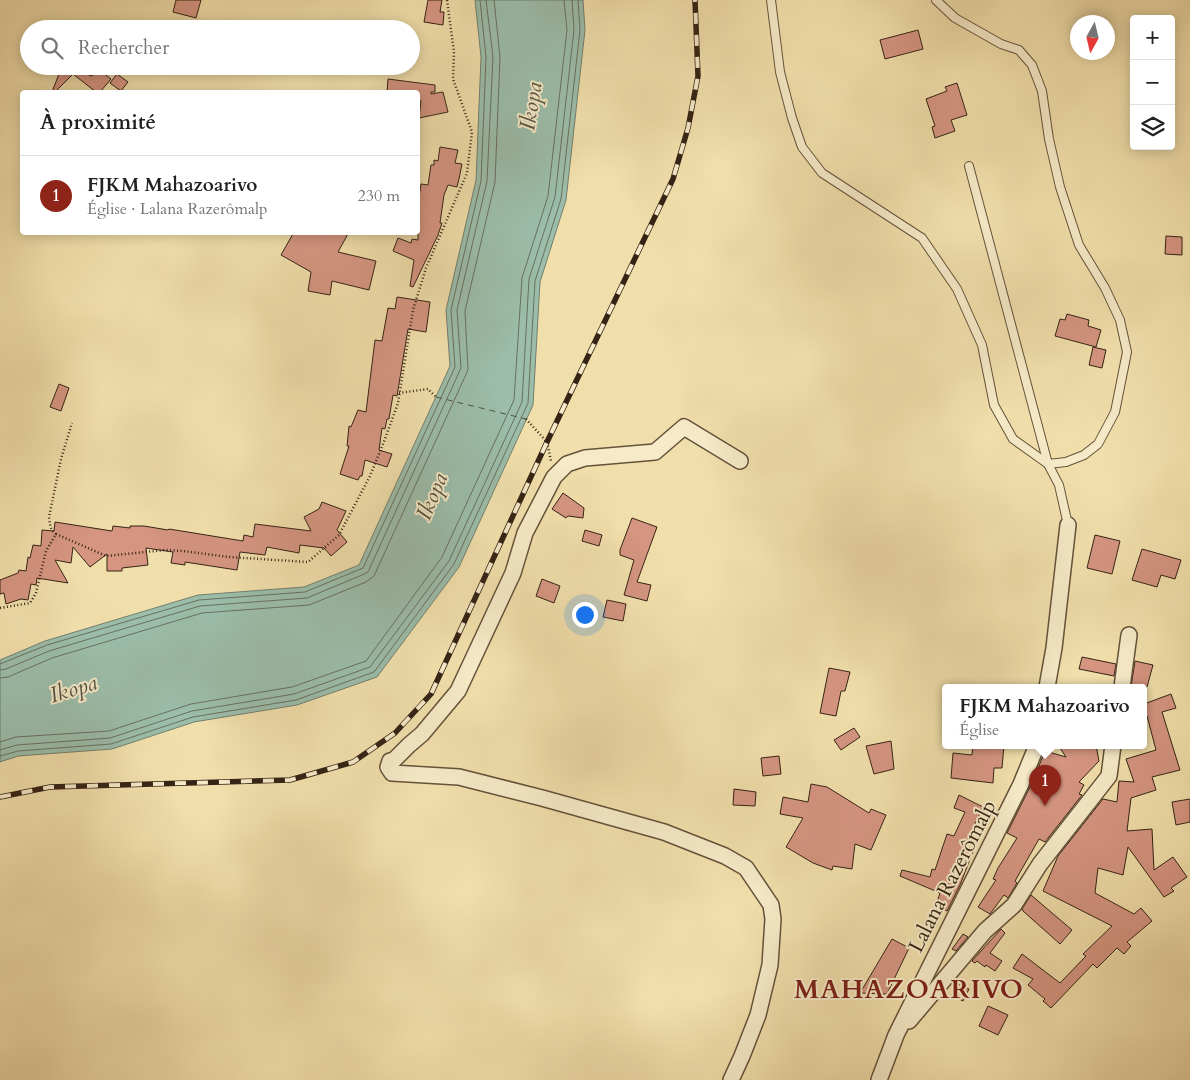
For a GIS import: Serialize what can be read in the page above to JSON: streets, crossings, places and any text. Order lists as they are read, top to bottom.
{
  "streets": {
    "street": ["Lalana Razerômalp"]
  },
  "districts": ["MAHAZOARIVO"],
  "water": ["Ikopa"],
  "north": "bottom",
  "page": {
    "map_buttons": ["+", "−"],
    "search": "Rechercher",
    "heading": "À proximité",
    "list": [
      {
        "mark": "1",
        "name": "FJKM Mahazoarivo",
        "note": "Église · Lalana Razerômalp",
        "value": "230 m"
      }
    ],
    "popup": ["FJKM Mahazoarivo", "Église"],
    "pins": "1"
  }
}
